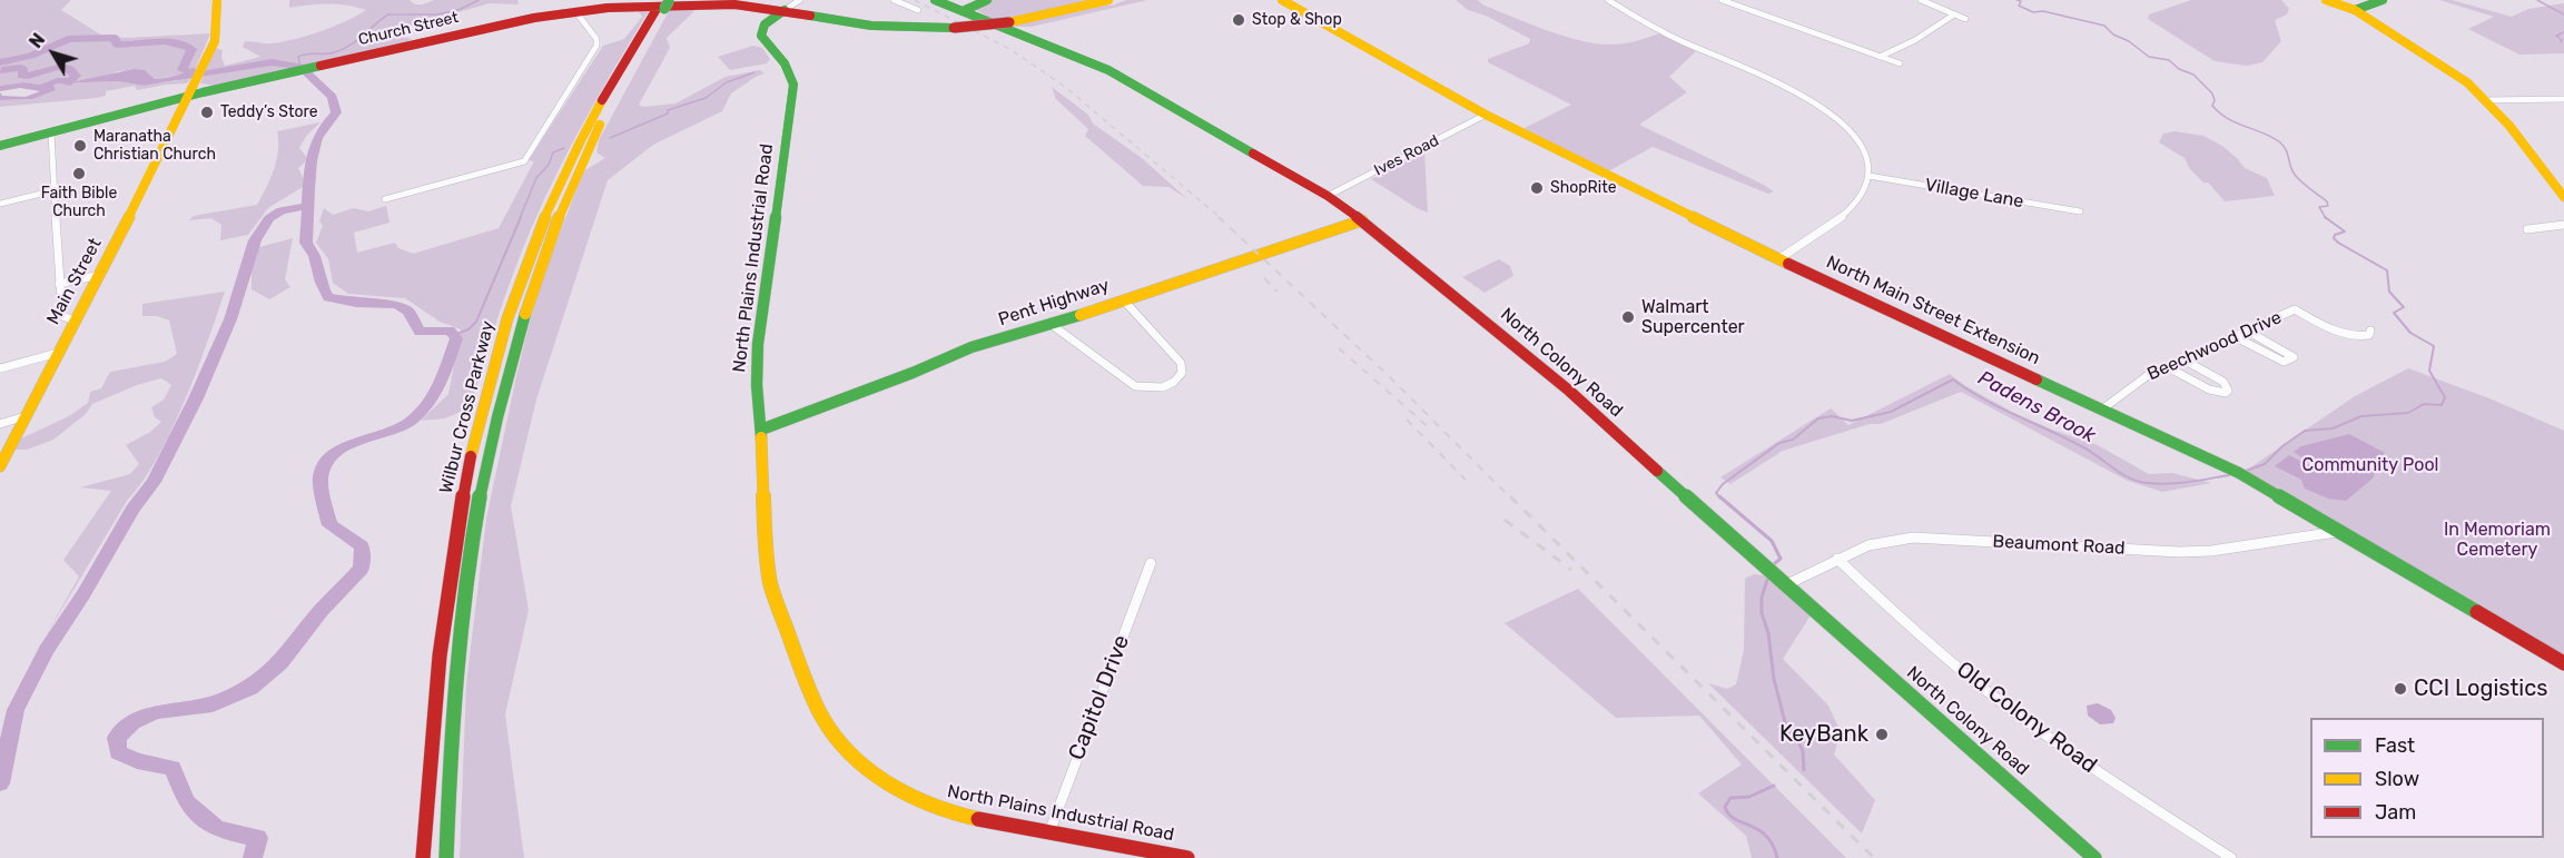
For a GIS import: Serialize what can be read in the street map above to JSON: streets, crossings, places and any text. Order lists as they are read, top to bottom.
{
  "streets": {
    "main road": [
      "Church Street",
      "North Plains Industrial Road",
      "Main Street",
      "Pent Highway",
      "North Main Street Extension",
      "North Colony Road",
      "Wilbur Cross Parkway"
    ],
    "street": [
      "Ives Road",
      "Village Lane",
      "Beechwood Drive",
      "Beaumont Road",
      "Capitol Drive",
      "Old Colony Road"
    ]
  },
  "crossings": [
    ["Church Street", "North Plains Industrial Road"],
    ["Church Street", "Main Street"],
    ["Ives Road", "North Main Street Extension"],
    ["Ives Road", "North Colony Road"],
    ["North Plains Industrial Road", "Pent Highway"],
    ["North Plains Industrial Road", "Capitol Drive"],
    ["Pent Highway", "North Colony Road"],
    ["North Main Street Extension", "Beechwood Drive"],
    ["North Main Street Extension", "Beaumont Road"],
    ["North Colony Road", "Beaumont Road"],
    ["Beaumont Road", "Old Colony Road"]
  ],
  "water": ["Padens Brook"],
  "parks": ["Community Pool", "In Memoriam Cemetery"],
  "places": [
    "Stop & Shop",
    "Teddy’s Store",
    "Maranatha Christian Church",
    "Faith Bible Church",
    "ShopRite",
    "Walmart Supercenter",
    "CCI Logistics",
    "KeyBank"
  ],
  "legend": ["Fast", "Slow", "Jam"],
  "north": "top left"
}
